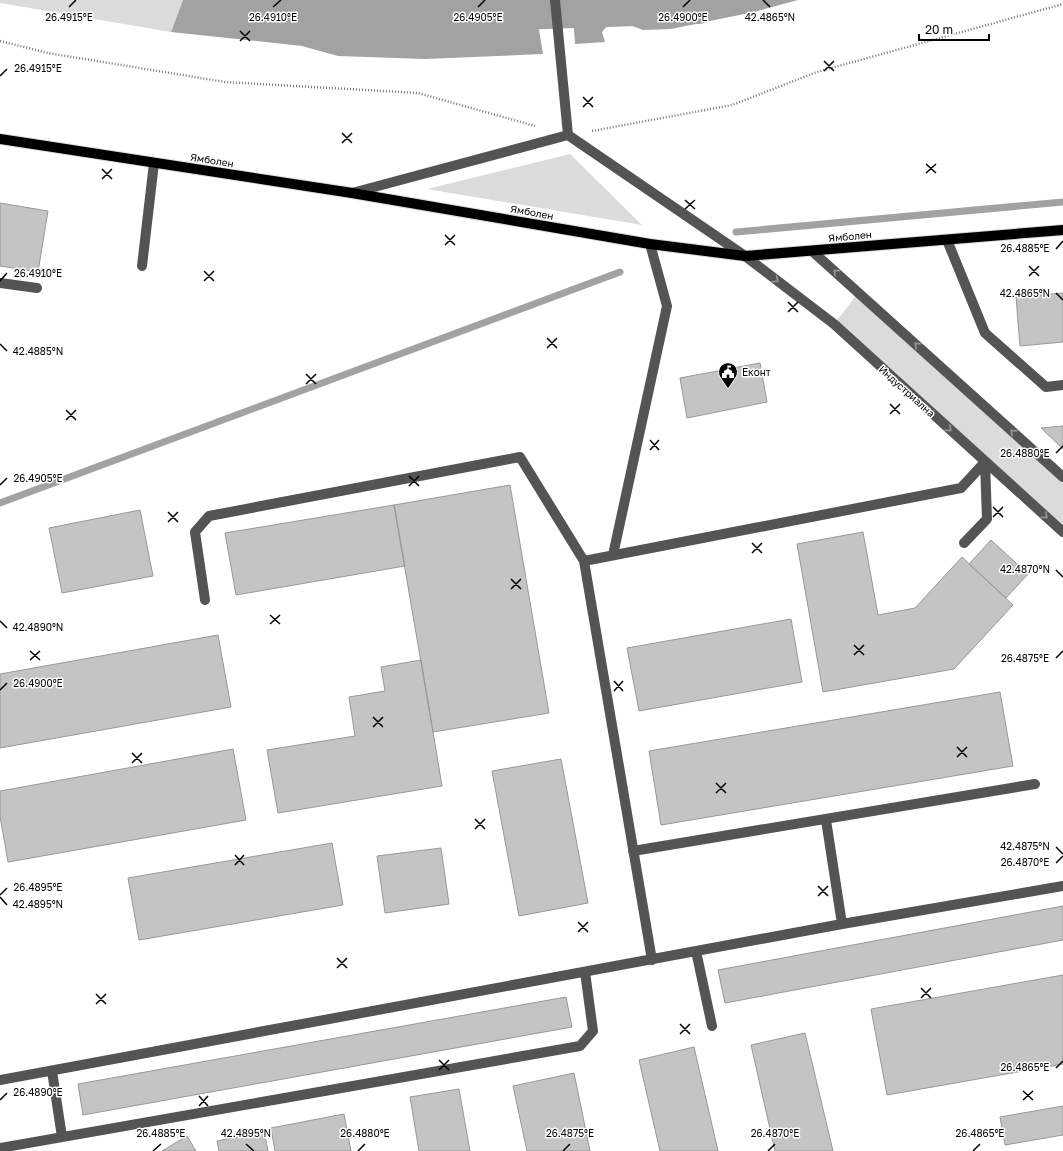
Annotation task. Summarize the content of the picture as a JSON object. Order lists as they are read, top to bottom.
{
  "streets": {
    "main road": ["Ямболен"],
    "street": ["Индустриална"]
  },
  "crossings": [
    ["Ямболен", "Индустриална"]
  ],
  "places": {
    "public building": ["Еконт"]
  },
  "scale_bar": "20 m",
  "coordinates": [
    "26.4915°E",
    "26.4910°E",
    "26.4905°E",
    "26.4900°E",
    "42.4865°N",
    "26.4885°E",
    "42.4885°N",
    "26.4880°E",
    "42.4870°N",
    "42.4890°N",
    "26.4875°E",
    "42.4875°N",
    "26.4870°E",
    "26.4895°E",
    "42.4895°N",
    "26.4865°E",
    "26.4890°E"
  ]
}
